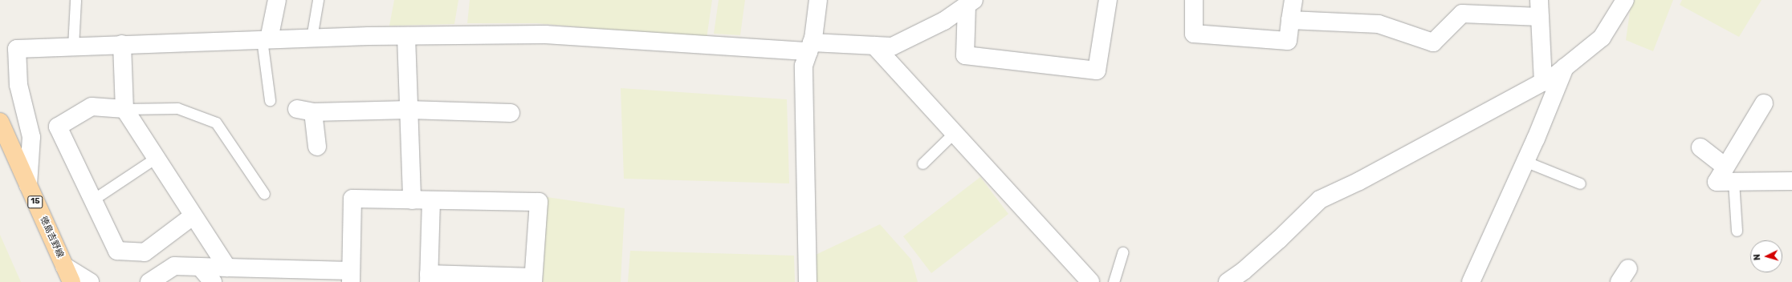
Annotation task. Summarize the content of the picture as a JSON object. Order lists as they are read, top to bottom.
{
  "streets": {
    "main road": ["15", "徳島吉野線"]
  },
  "north": "left"
}
